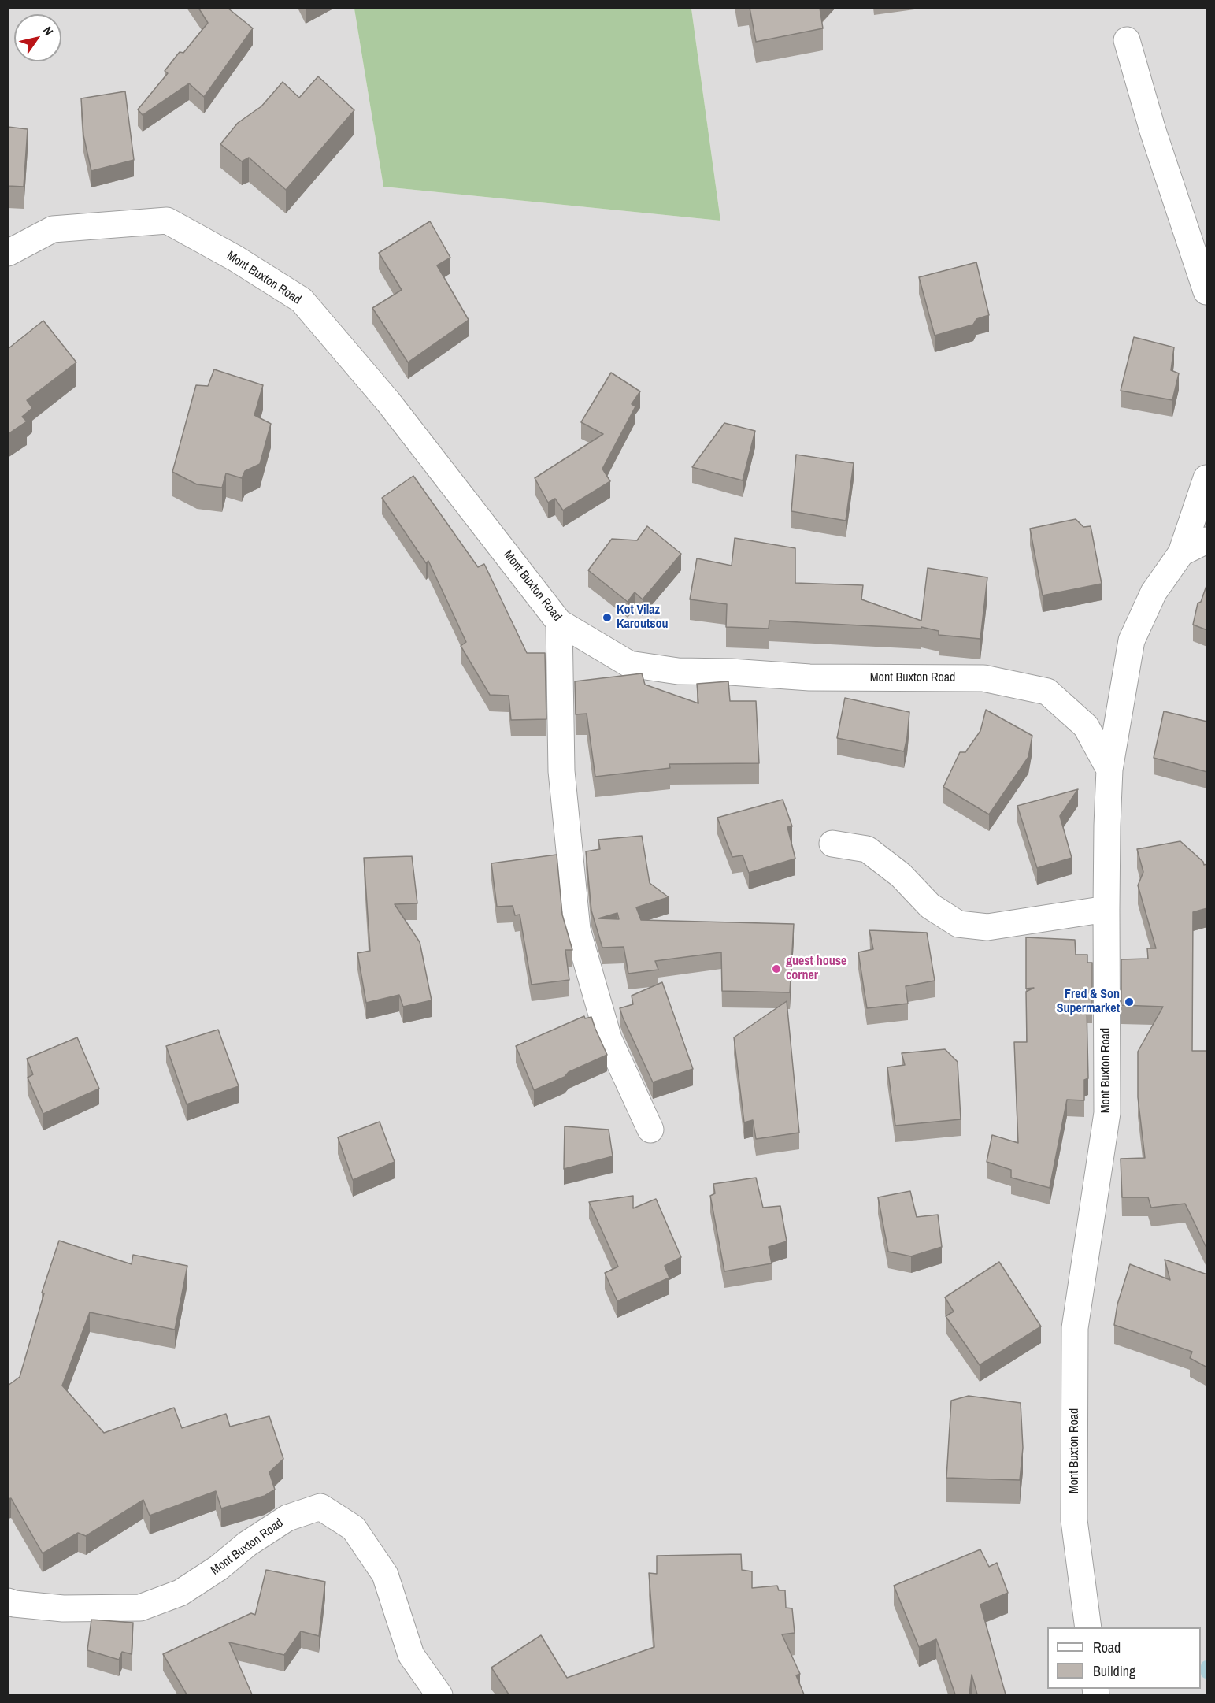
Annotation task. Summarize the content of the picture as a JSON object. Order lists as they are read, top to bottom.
{
  "streets": {
    "street": ["Mont Buxton Road"]
  },
  "places": ["Kot Vilaz Karoutsou", "guest house corner", "Fred & Son Supermarket"],
  "legend": ["Road", "Building"],
  "north": "top right"
}
